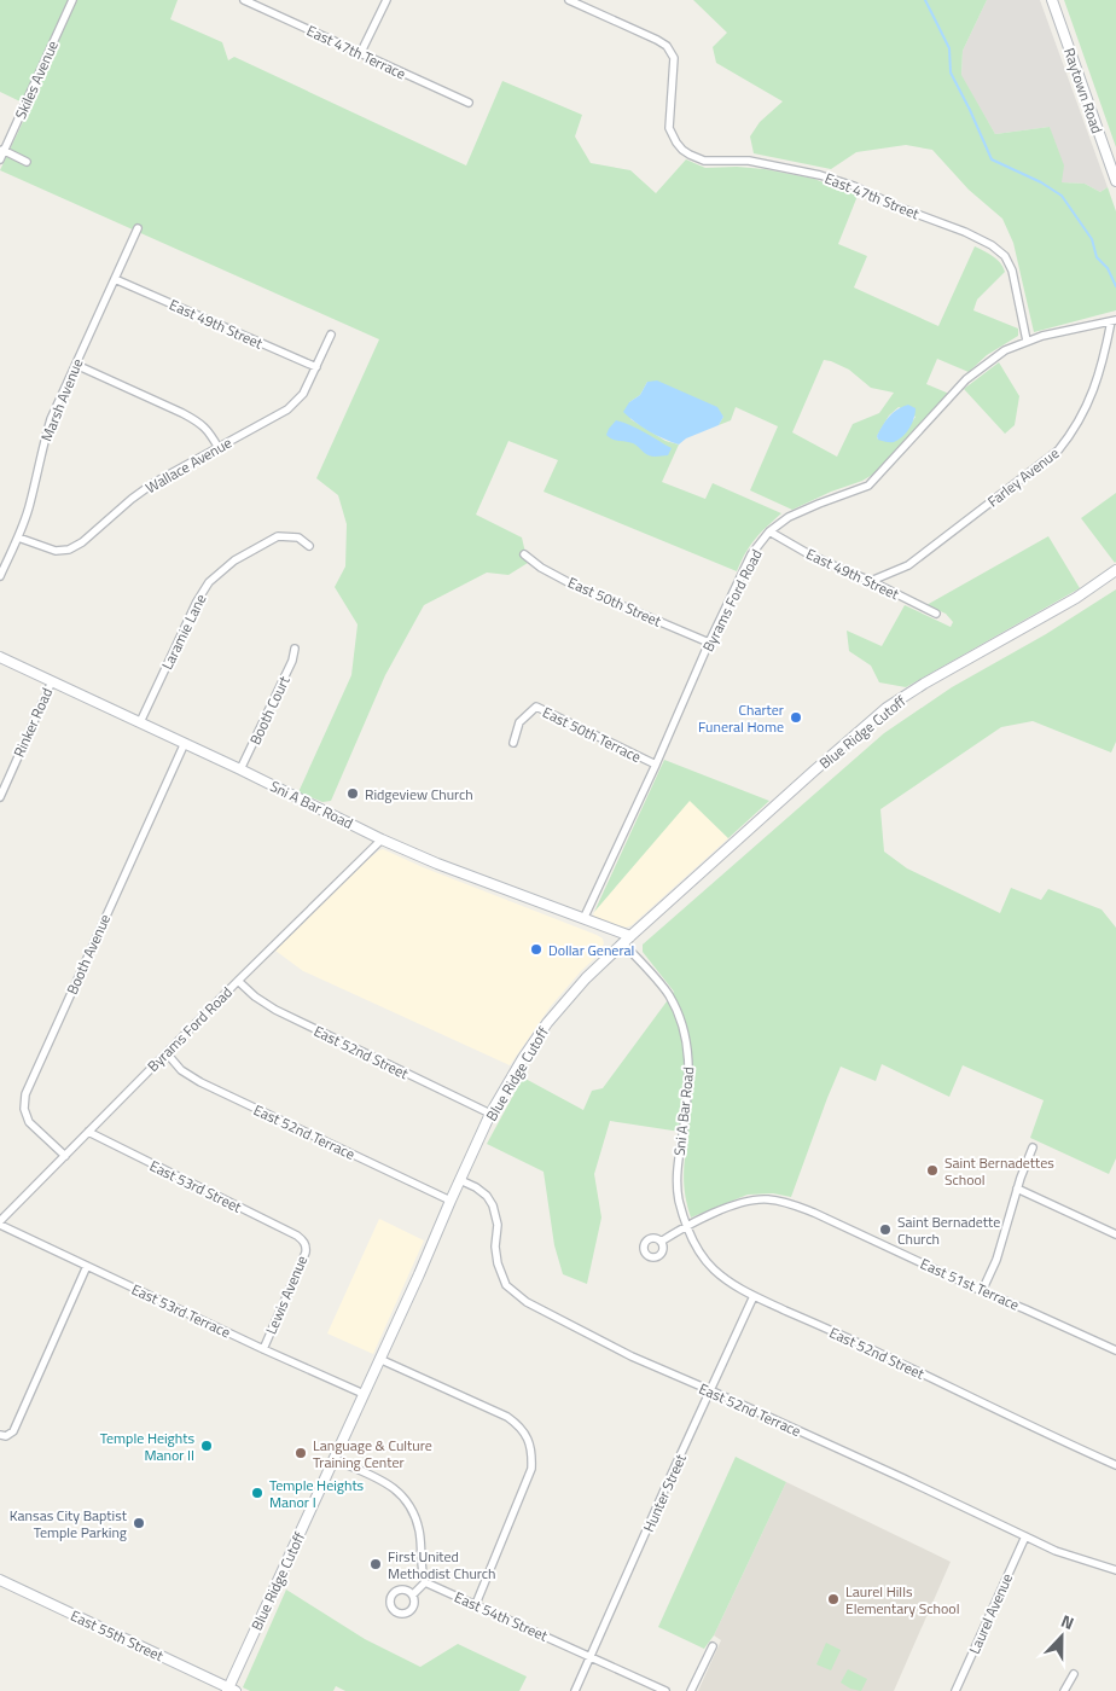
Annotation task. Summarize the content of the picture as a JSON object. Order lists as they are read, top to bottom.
{
  "streets": {
    "main road": [
      "Raytown Road",
      "Blue Ridge Cutoff",
      "Sni A Bar Road",
      "East 55th Street"
    ],
    "street": [
      "East 47th Terrace",
      "Skiles Avenue",
      "East 47th Street",
      "East 49th Street",
      "Marsh Avenue",
      "Wallace Avenue",
      "Farley Avenue",
      "Byrams Ford Road",
      "East 50th Street",
      "Laramie Lane",
      "Booth Court",
      "Rinker Road",
      "East 50th Terrace",
      "Booth Avenue",
      "East 52nd Street",
      "East 52nd Terrace",
      "East 53rd Street",
      "East 51st Terrace",
      "Lewis Avenue",
      "East 53rd Terrace",
      "Hunter Street",
      "Laurel Avenue",
      "East 54th Street"
    ]
  },
  "crossings": [
    ["East 47th Street", "Byrams Ford Road"],
    ["East 49th Street", "Marsh Avenue"],
    ["East 49th Street", "Wallace Avenue"],
    ["East 49th Street", "Farley Avenue"],
    ["East 49th Street", "Byrams Ford Road"],
    ["Marsh Avenue", "Wallace Avenue"],
    ["Farley Avenue", "Byrams Ford Road"],
    ["Byrams Ford Road", "East 50th Street"],
    ["Byrams Ford Road", "East 50th Terrace"],
    ["Byrams Ford Road", "Sni A Bar Road"],
    ["Byrams Ford Road", "Booth Avenue"],
    ["Byrams Ford Road", "East 52nd Street"],
    ["Byrams Ford Road", "East 52nd Terrace"],
    ["Byrams Ford Road", "East 53rd Street"],
    ["Byrams Ford Road", "East 53rd Terrace"],
    ["Laramie Lane", "Sni A Bar Road"],
    ["Booth Court", "Sni A Bar Road"],
    ["Rinker Road", "Sni A Bar Road"],
    ["Blue Ridge Cutoff", "Sni A Bar Road"],
    ["Blue Ridge Cutoff", "East 52nd Street"],
    ["Blue Ridge Cutoff", "East 52nd Terrace"],
    ["Blue Ridge Cutoff", "East 53rd Terrace"],
    ["Blue Ridge Cutoff", "East 55th Street"],
    ["Sni A Bar Road", "Booth Avenue"],
    ["Sni A Bar Road", "East 52nd Street"],
    ["Sni A Bar Road", "East 51st Terrace"],
    ["East 52nd Street", "East 51st Terrace"],
    ["East 52nd Street", "Hunter Street"],
    ["East 52nd Terrace", "Hunter Street"],
    ["East 52nd Terrace", "Laurel Avenue"],
    ["East 53rd Street", "Lewis Avenue"],
    ["Lewis Avenue", "East 53rd Terrace"],
    ["Hunter Street", "East 54th Street"]
  ],
  "places": [
    "Charter Funeral Home",
    "Ridgeview Church",
    "Dollar General",
    "Saint Bernadettes School",
    "Saint Bernadette Church",
    "Temple Heights Manor II",
    "Language & Culture Training Center",
    "Temple Heights Manor I",
    "Kansas City Baptist Temple Parking",
    "First United Methodist Church",
    "Laurel Hills Elementary School"
  ],
  "north": "top"
}
